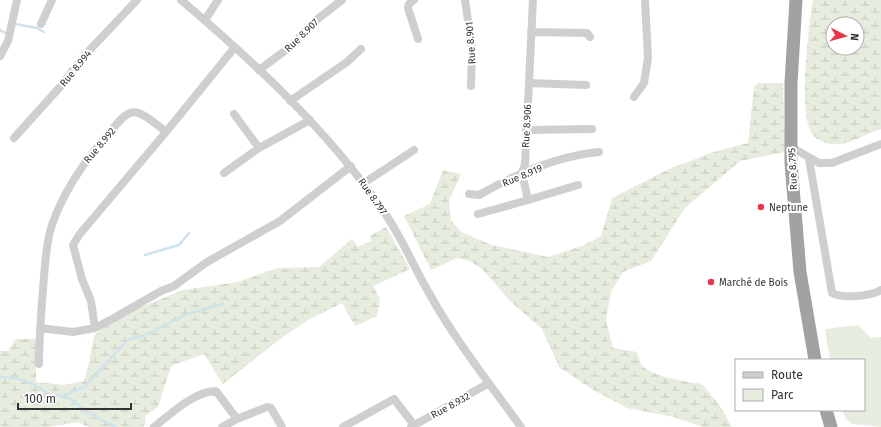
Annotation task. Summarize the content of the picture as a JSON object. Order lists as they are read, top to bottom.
{
  "streets": {
    "highway": ["Rue 8.795"],
    "street": [
      "Rue 8.907",
      "Rue 8.901",
      "Rue 8.994",
      "Rue 8.906",
      "Rue 8.992",
      "Rue 8.919",
      "Rue 8.797",
      "Rue 8.932"
    ]
  },
  "crossings": [
    ["Rue 8.907", "Rue 8.797"],
    ["Rue 8.906", "Rue 8.919"],
    ["Rue 8.797", "Rue 8.932"]
  ],
  "places": ["Neptune", "Marché de Bois"],
  "legend": ["Route", "Parc"],
  "scale_bar": "100 m",
  "north": "right"
}
